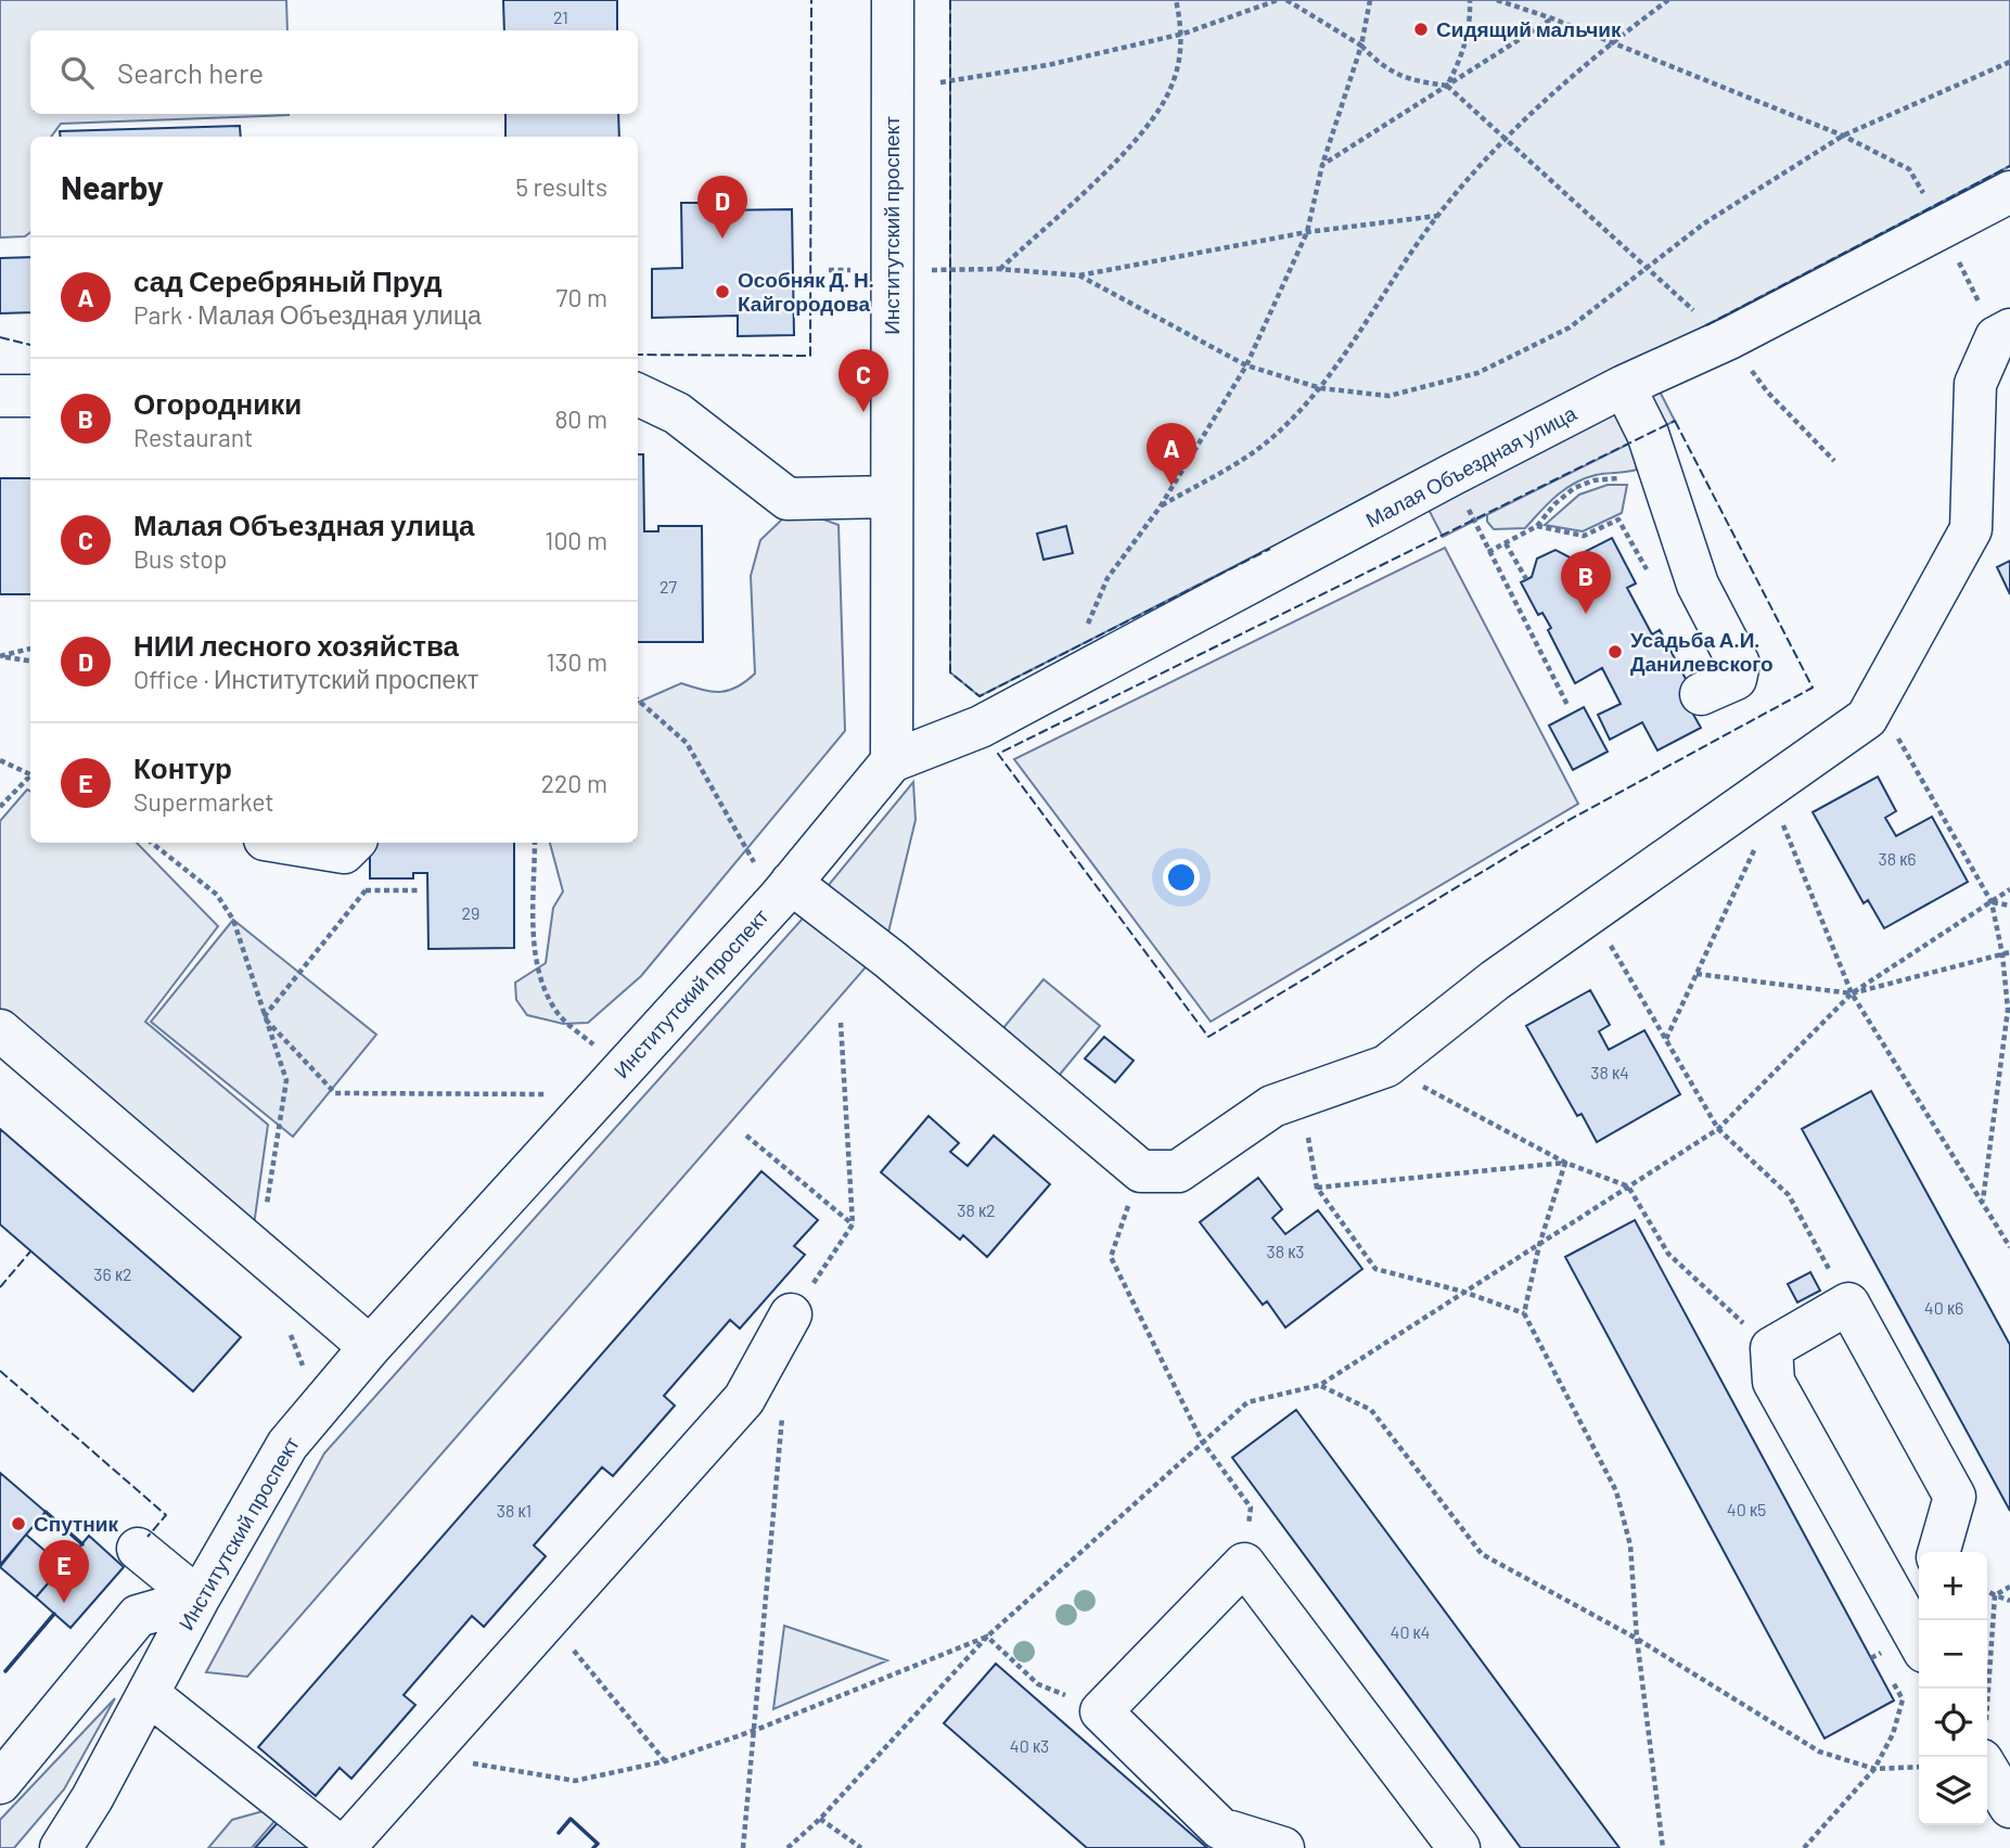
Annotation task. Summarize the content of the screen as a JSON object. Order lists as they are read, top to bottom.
{
  "streets": {
    "street": ["Институтский проспект", "Малая Объездная улица"]
  },
  "crossings": [
    ["Институтский проспект", "Малая Объездная улица"]
  ],
  "places": [
    "Сидящий мальчик",
    "Особняк Д. Н. Кайгородова",
    "Усадьба А.И. Данилевского",
    "Спутник"
  ],
  "house_numbers": [
    "21",
    "27",
    "38 к6",
    "29",
    "38 к4",
    "38 к2",
    "38 к3",
    "36 к2",
    "40 к6",
    "40 к5",
    "38 к1",
    "40 к4",
    "40 к3"
  ],
  "page": {
    "search": "Search here",
    "heading": ["Nearby", "5 results"],
    "pins": [
      "D",
      "C",
      "A",
      "B",
      "E"
    ],
    "list": [
      {
        "mark": "A",
        "name": "сад Серебряный Пруд",
        "note": "Park · Малая Объездная улица",
        "value": "70 m"
      },
      {
        "mark": "B",
        "name": "Огородники",
        "note": "Restaurant",
        "value": "80 m"
      },
      {
        "mark": "C",
        "name": "Малая Объездная улица",
        "note": "Bus stop",
        "value": "100 m"
      },
      {
        "mark": "D",
        "name": "НИИ лесного хозяйства",
        "note": "Office · Институтский проспект",
        "value": "130 m"
      },
      {
        "mark": "E",
        "name": "Контур",
        "note": "Supermarket",
        "value": "220 m"
      }
    ],
    "map_buttons": ["+", "−"]
  }
}
